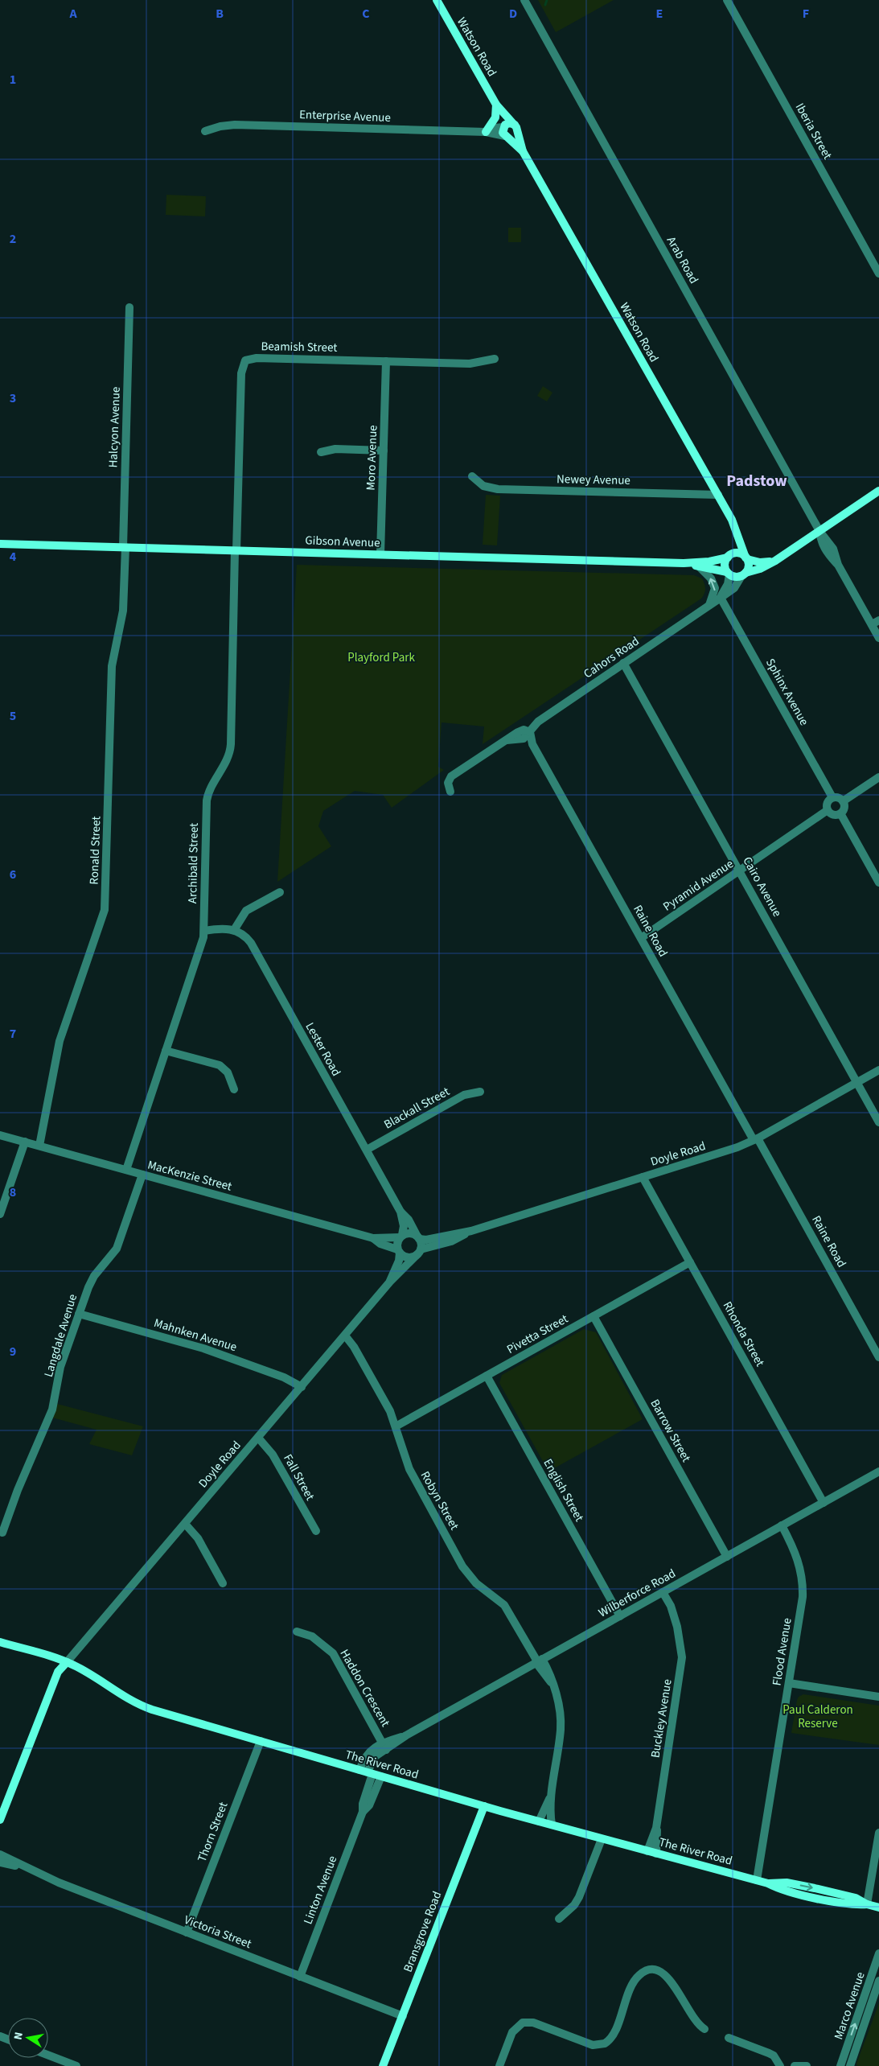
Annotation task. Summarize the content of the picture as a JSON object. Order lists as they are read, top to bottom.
{
  "streets": {
    "main road": [
      "Watson Road",
      "Gibson Avenue",
      "The River Road",
      "Bransgrove Road"
    ],
    "street": [
      "Enterprise Avenue",
      "Iberia Street",
      "Arab Road",
      "Beamish Street",
      "Halcyon Avenue",
      "Moro Avenue",
      "Newey Avenue",
      "Cahors Road",
      "Sphinx Avenue",
      "Ronald Street",
      "Archibald Street",
      "Pyramid Avenue",
      "Cairo Avenue",
      "Raine Road",
      "Lester Road",
      "Blackall Street",
      "Doyle Road",
      "MacKenzie Street",
      "Pivetta Street",
      "Rhonda Street",
      "Mahnken Avenue",
      "Langdale Avenue",
      "Barrow Street",
      "Fall Street",
      "English Street",
      "Robyn Street",
      "Wilberforce Road",
      "Flood Avenue",
      "Haddon Crescent",
      "Buckley Avenue",
      "Thorn Street",
      "Linton Avenue",
      "Victoria Street",
      "Marco Avenue"
    ]
  },
  "crossings": [
    ["Watson Road", "Enterprise Avenue"],
    ["Watson Road", "Newey Avenue"],
    ["Watson Road", "Gibson Avenue"],
    ["Watson Road", "Cahors Road"],
    ["Beamish Street", "Moro Avenue"],
    ["Beamish Street", "Gibson Avenue"],
    ["Beamish Street", "Archibald Street"],
    ["Halcyon Avenue", "Gibson Avenue"],
    ["Halcyon Avenue", "Ronald Street"],
    ["Moro Avenue", "Gibson Avenue"],
    ["Gibson Avenue", "Cahors Road"],
    ["Gibson Avenue", "Ronald Street"],
    ["Gibson Avenue", "Archibald Street"],
    ["Cahors Road", "Sphinx Avenue"],
    ["Cahors Road", "Cairo Avenue"],
    ["Cahors Road", "Raine Road"],
    ["Sphinx Avenue", "Pyramid Avenue"],
    ["Ronald Street", "MacKenzie Street"],
    ["Archibald Street", "MacKenzie Street"],
    ["Pyramid Avenue", "Cairo Avenue"],
    ["Pyramid Avenue", "Raine Road"],
    ["Cairo Avenue", "Doyle Road"],
    ["Raine Road", "Doyle Road"],
    ["Lester Road", "Blackall Street"],
    ["Lester Road", "Doyle Road"],
    ["Lester Road", "MacKenzie Street"],
    ["Doyle Road", "MacKenzie Street"],
    ["Doyle Road", "Rhonda Street"],
    ["Doyle Road", "Mahnken Avenue"],
    ["Doyle Road", "Fall Street"],
    ["Doyle Road", "Robyn Street"],
    ["Doyle Road", "The River Road"],
    ["MacKenzie Street", "Langdale Avenue"],
    ["Pivetta Street", "Rhonda Street"],
    ["Pivetta Street", "Barrow Street"],
    ["Pivetta Street", "English Street"],
    ["Pivetta Street", "Robyn Street"],
    ["Rhonda Street", "Wilberforce Road"],
    ["Mahnken Avenue", "Langdale Avenue"],
    ["Barrow Street", "Wilberforce Road"],
    ["English Street", "Wilberforce Road"],
    ["Robyn Street", "Wilberforce Road"],
    ["Wilberforce Road", "Flood Avenue"],
    ["Wilberforce Road", "Haddon Crescent"],
    ["Wilberforce Road", "Buckley Avenue"],
    ["Wilberforce Road", "The River Road"],
    ["Wilberforce Road", "Linton Avenue"],
    ["Flood Avenue", "The River Road"],
    ["Buckley Avenue", "The River Road"],
    ["The River Road", "Thorn Street"],
    ["The River Road", "Linton Avenue"],
    ["The River Road", "Bransgrove Road"],
    ["Thorn Street", "Victoria Street"],
    ["Linton Avenue", "Victoria Street"],
    ["Victoria Street", "Bransgrove Road"]
  ],
  "districts": ["Padstow"],
  "parks": ["Playford Park", "Paul Calderon Reserve"],
  "north": "left",
  "grid": {
    "columns": [
      "A",
      "B",
      "C",
      "D",
      "E",
      "F"
    ],
    "rows": [
      "1",
      "2",
      "3",
      "4",
      "5",
      "6",
      "7",
      "8",
      "9"
    ]
  }
}
